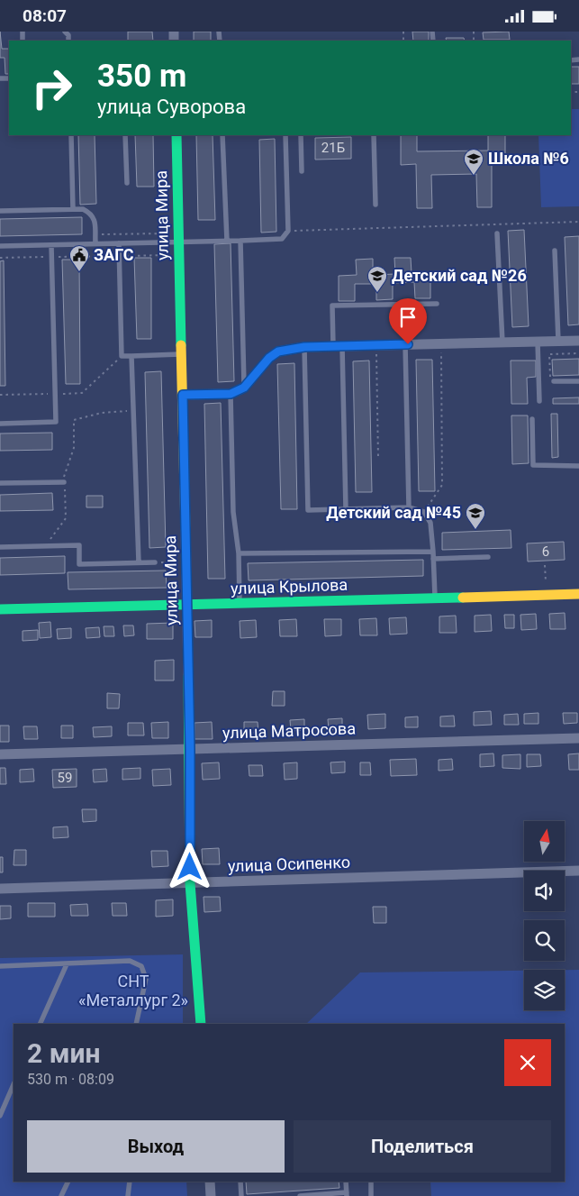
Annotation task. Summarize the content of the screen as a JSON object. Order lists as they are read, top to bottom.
{
  "streets": {
    "street": [
      "улица Мира",
      "улица Крылова",
      "улица Матросова",
      "улица Осипенко"
    ]
  },
  "crossings": [
    ["улица Мира", "улица Крылова"],
    ["улица Мира", "улица Матросова"],
    ["улица Мира", "улица Осипенко"]
  ],
  "parks": ["СНТ «Металлург 2»"],
  "places": {
    "school or university": ["Школа №6", "Детский сад №26", "Детский сад №45"],
    "public building": ["ЗАГС"]
  },
  "house_numbers": ["21Б", "6", "59"],
  "north": "top",
  "page": {
    "status": "08:07",
    "turn": ["350 m", "улица Суворова"],
    "heading": ["2 мин", "530 m · 08:09"],
    "buttons": ["Выход", "Поделиться"]
  }
}
